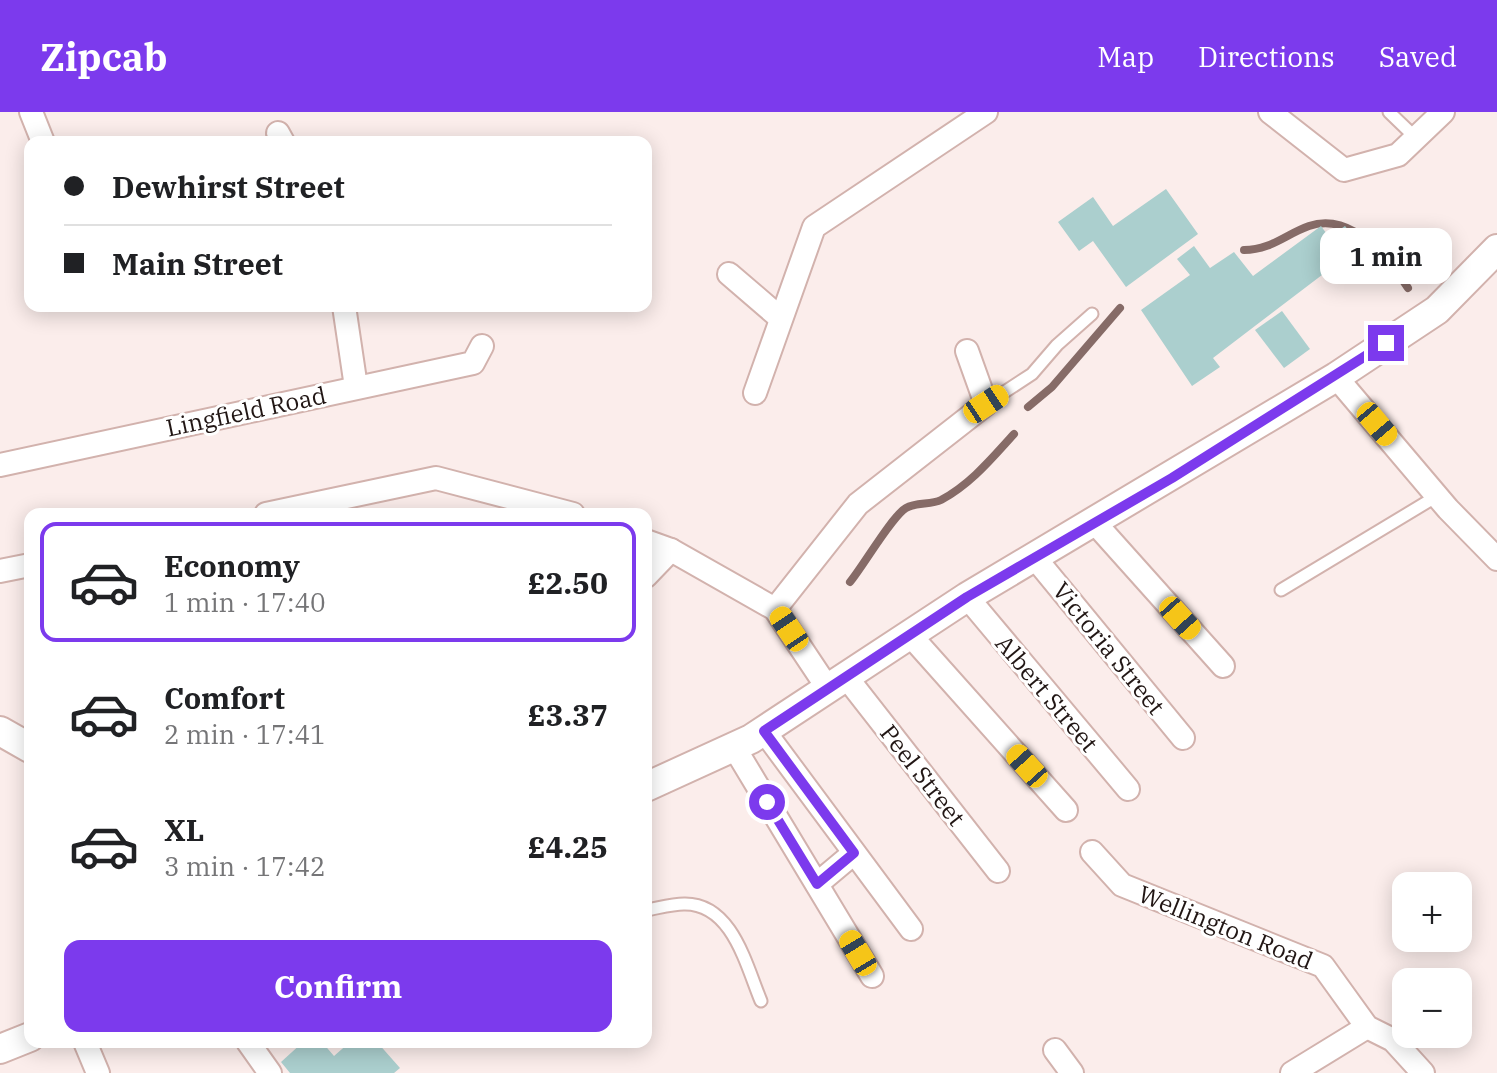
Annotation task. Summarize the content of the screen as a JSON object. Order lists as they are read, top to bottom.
{
  "streets": {
    "street": [
      "Lingfield Road",
      "Victoria Street",
      "Albert Street",
      "Peel Street",
      "Wellington Road"
    ]
  },
  "page": {
    "header": "Zipcab",
    "nav": ["Map", "Directions", "Saved"],
    "banner": ["Dewhirst Street", "Main Street"],
    "bubble": "1 min",
    "list": [
      {
        "name": "Economy",
        "note": "1 min · 17:40",
        "value": "£2.50"
      },
      {
        "name": "Comfort",
        "note": "2 min · 17:41",
        "value": "£3.37"
      },
      {
        "name": "XL",
        "note": "3 min · 17:42",
        "value": "£4.25"
      }
    ],
    "map_buttons": ["+", "−"],
    "buttons": "Confirm"
  }
}
